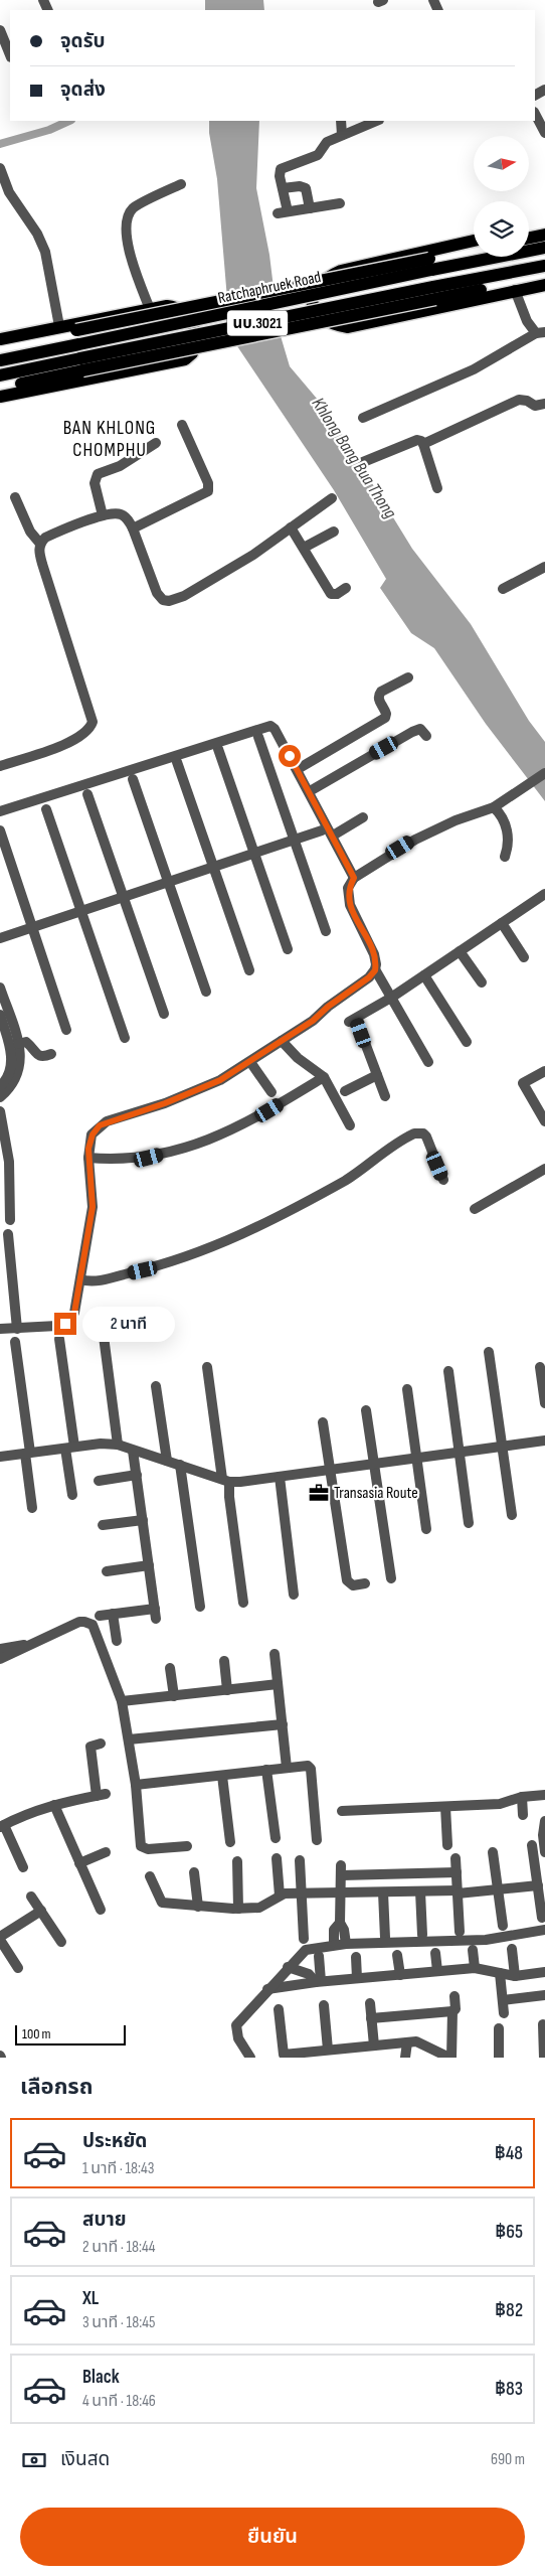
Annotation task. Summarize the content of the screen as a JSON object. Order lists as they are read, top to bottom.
{
  "streets": {
    "main road": ["Ratchaphruek Road", "นบ.3021"]
  },
  "districts": ["BAN KHLONG CHOMPHU"],
  "water": ["Khlong Bang Bua Thong"],
  "places": {
    "office": ["Transasia Route"]
  },
  "scale_bar": "100 m",
  "north": "right",
  "page": {
    "banner": ["จุดรับ", "จุดส่ง"],
    "bubble": "2 นาที",
    "scale": "100 m",
    "heading": "เลือกรถ",
    "list": [
      {
        "name": "ประหยัด",
        "note": "1 นาที · 18:43",
        "value": "฿48"
      },
      {
        "name": "สบาย",
        "note": "2 นาที · 18:44",
        "value": "฿65"
      },
      {
        "name": "XL",
        "note": "3 นาที · 18:45",
        "value": "฿82"
      },
      {
        "name": "Black",
        "note": "4 นาที · 18:46",
        "value": "฿83"
      }
    ],
    "pay": ["เงินสด", "690 m"],
    "buttons": "ยืนยัน"
  }
}
